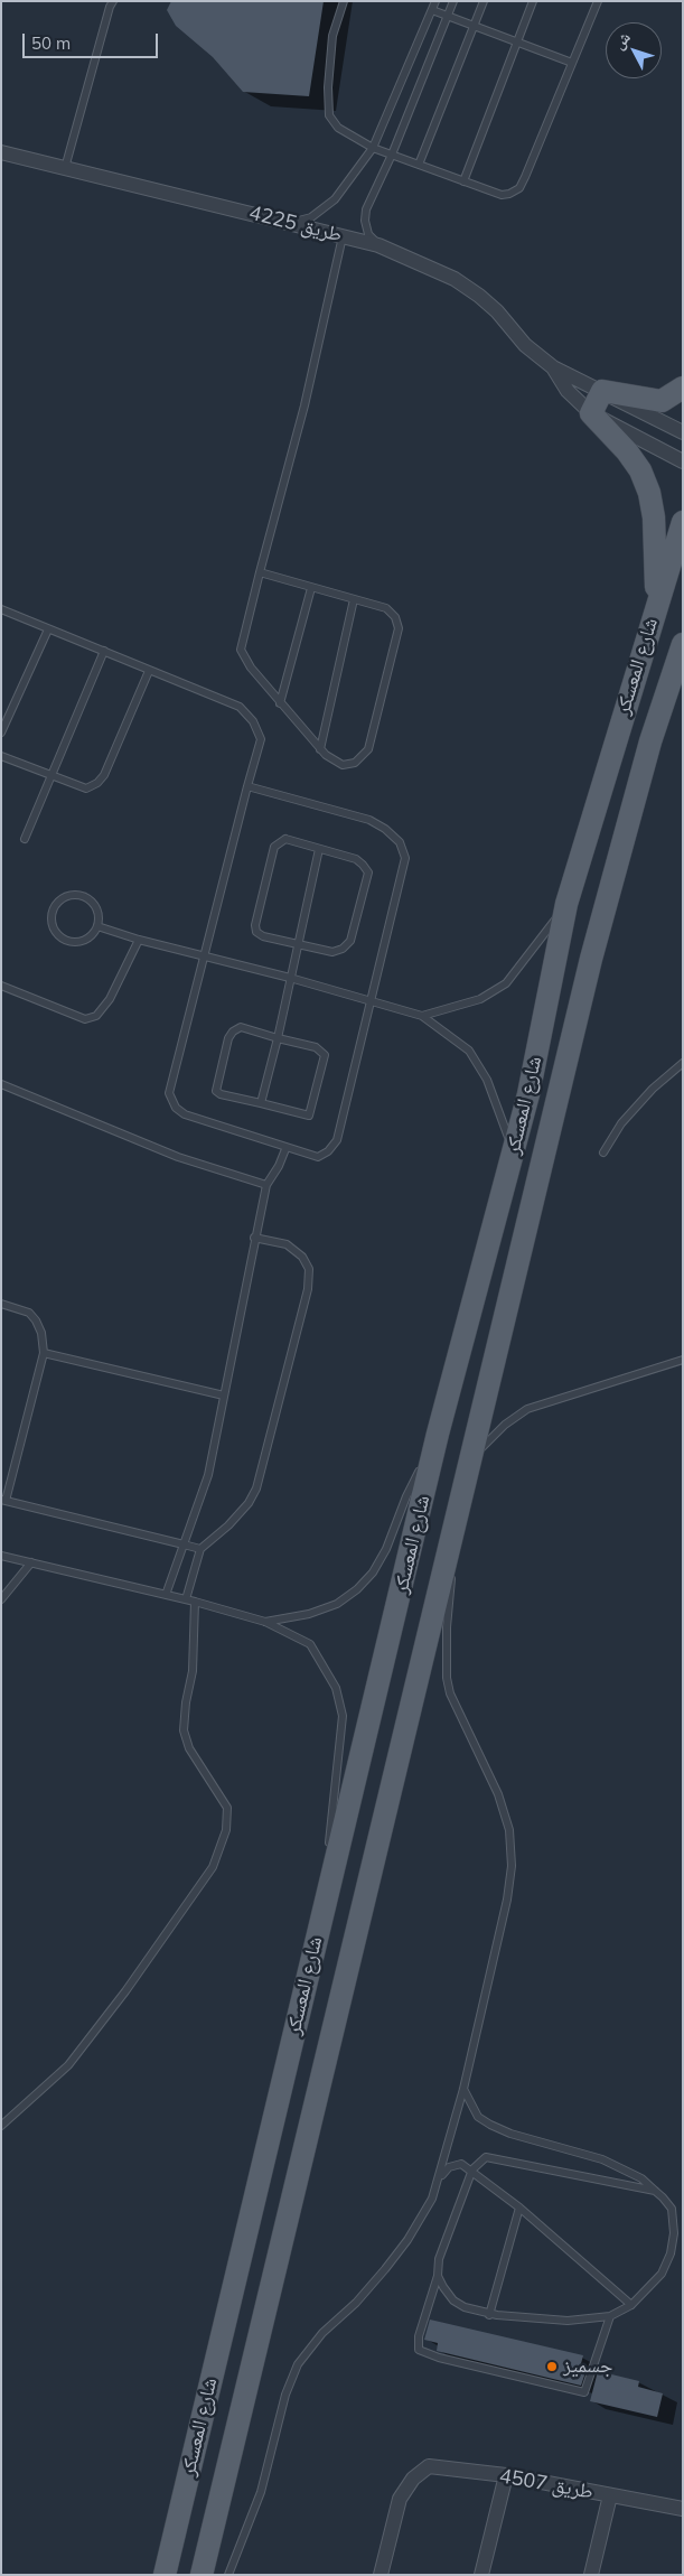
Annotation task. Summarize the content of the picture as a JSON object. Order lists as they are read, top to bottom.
{
  "streets": {
    "main road": ["شارع المعسكر"],
    "street": ["طريق 4225", "طريق 4507"]
  },
  "places": ["جسميز"],
  "scale_bar": "50 m",
  "north": "top left"
}
